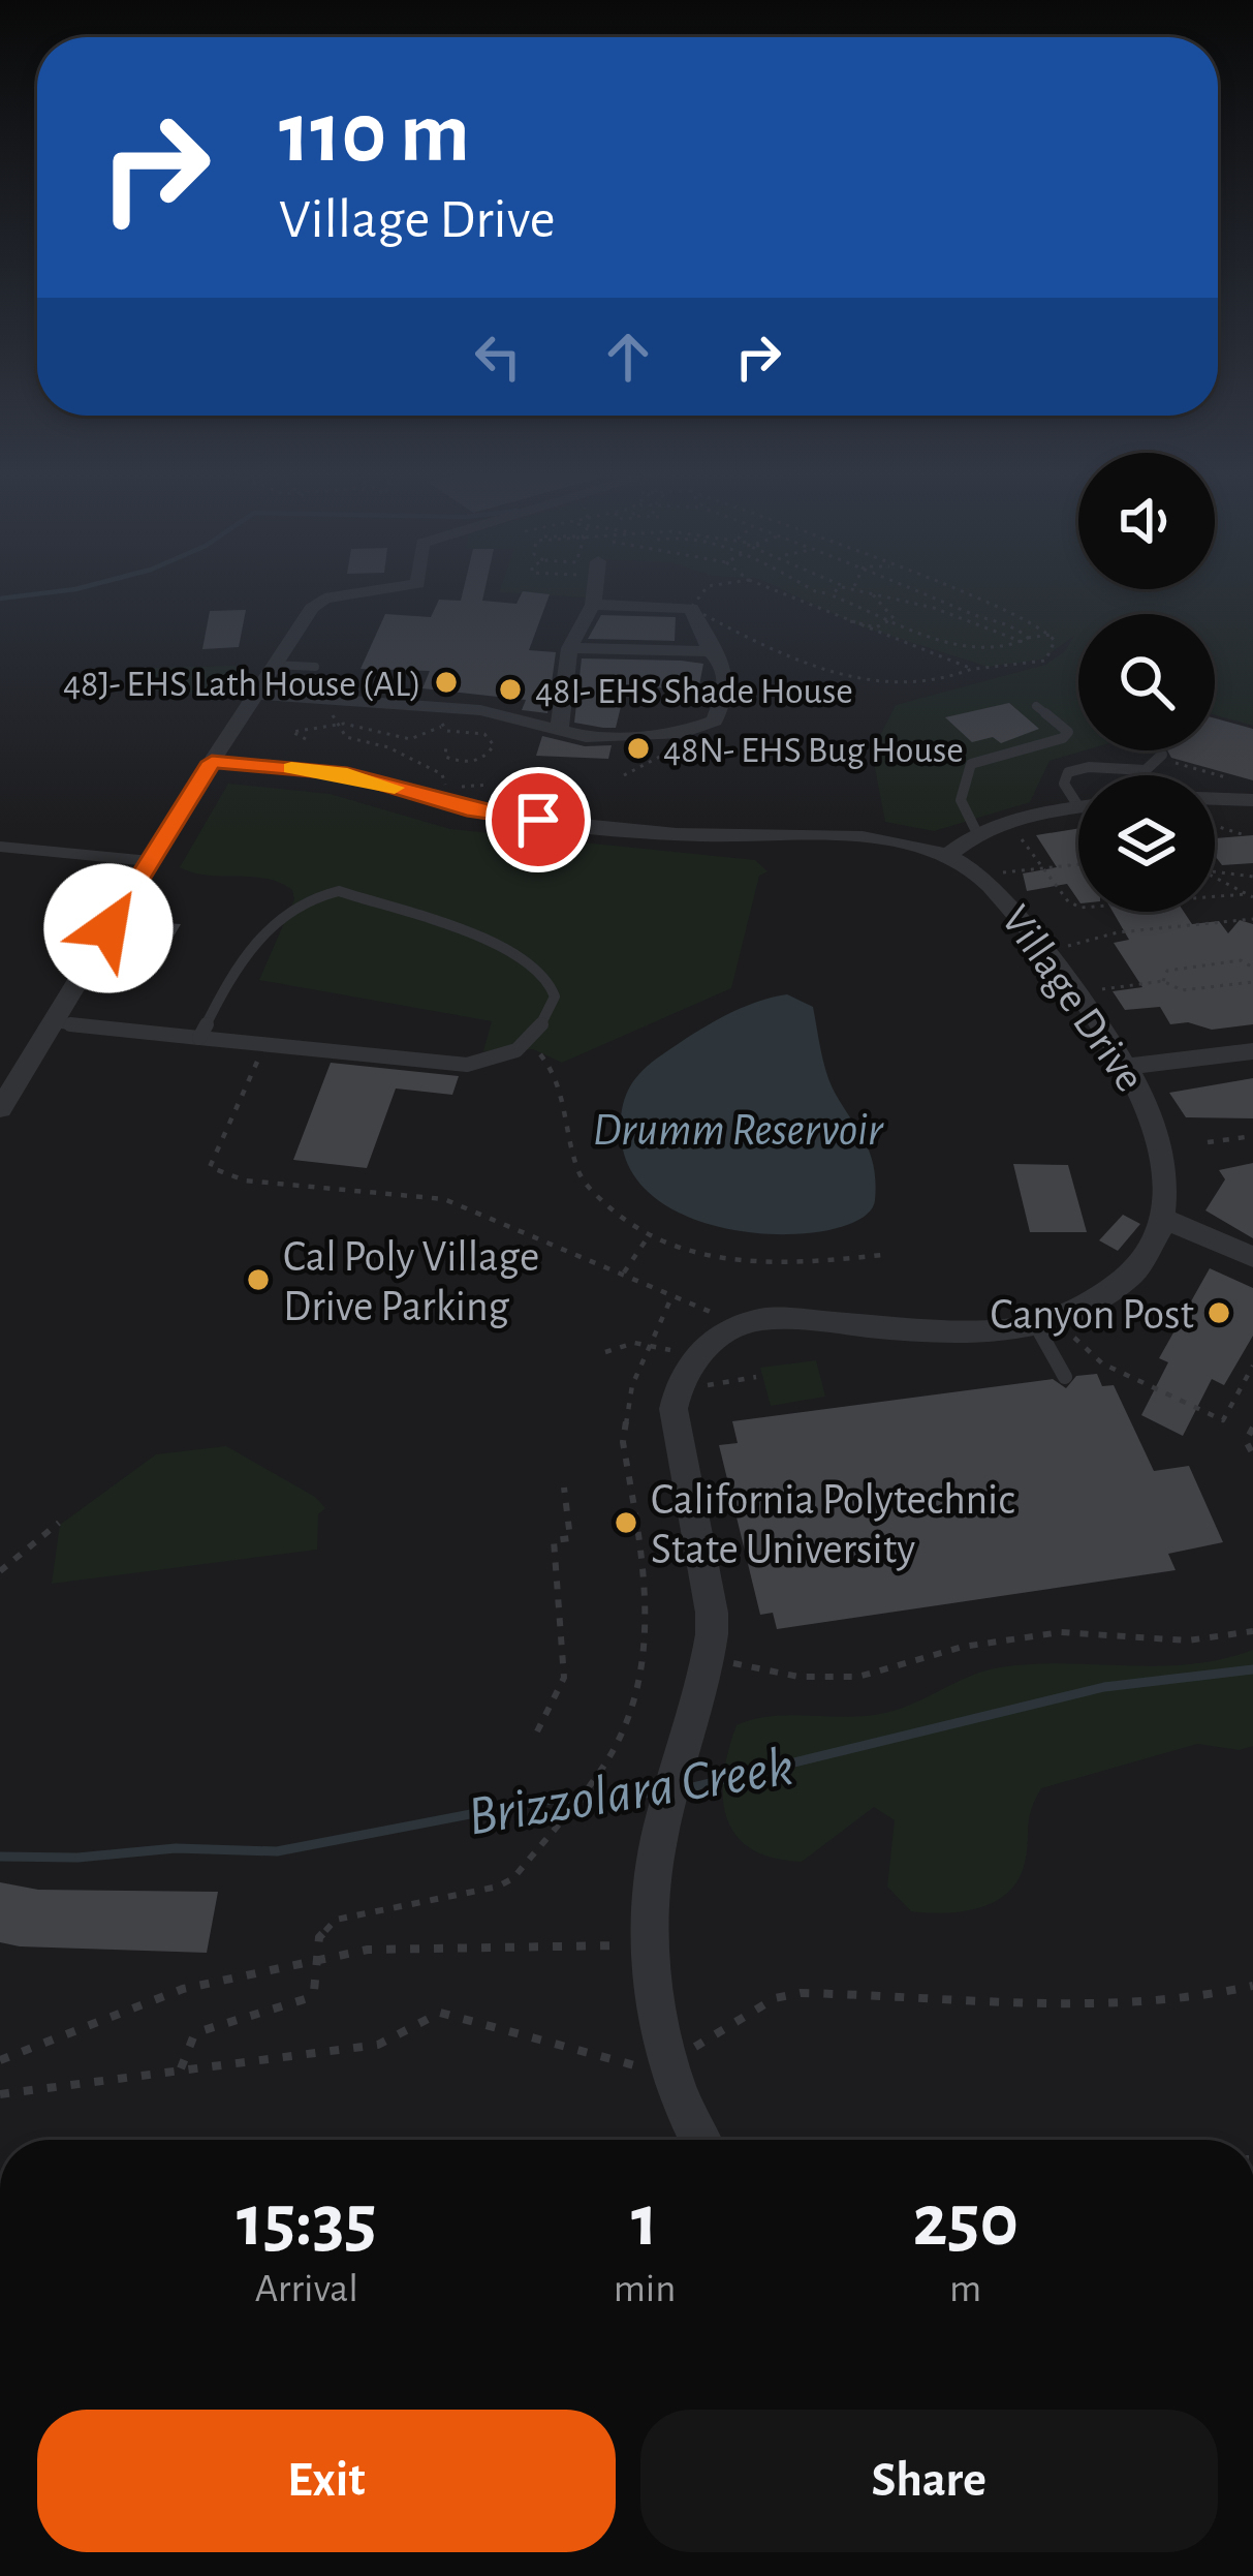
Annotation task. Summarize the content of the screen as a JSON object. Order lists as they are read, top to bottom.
{
  "streets": {
    "street": ["Village Drive"]
  },
  "water": ["Drumm Reservoir", "Brizzolara Creek"],
  "places": [
    "48J- EHS Lath House (AL)",
    "48I- EHS Shade House",
    "48N- EHS Bug House",
    "Cal Poly Village Drive Parking",
    "Canyon Post",
    "California Polytechnic State University"
  ],
  "page": {
    "turn": ["110 m", "Village Drive"],
    "eta": [
      "15:35",
      "Arrival",
      "1",
      "min",
      "250",
      "m"
    ],
    "buttons": ["Exit", "Share"]
  }
}
